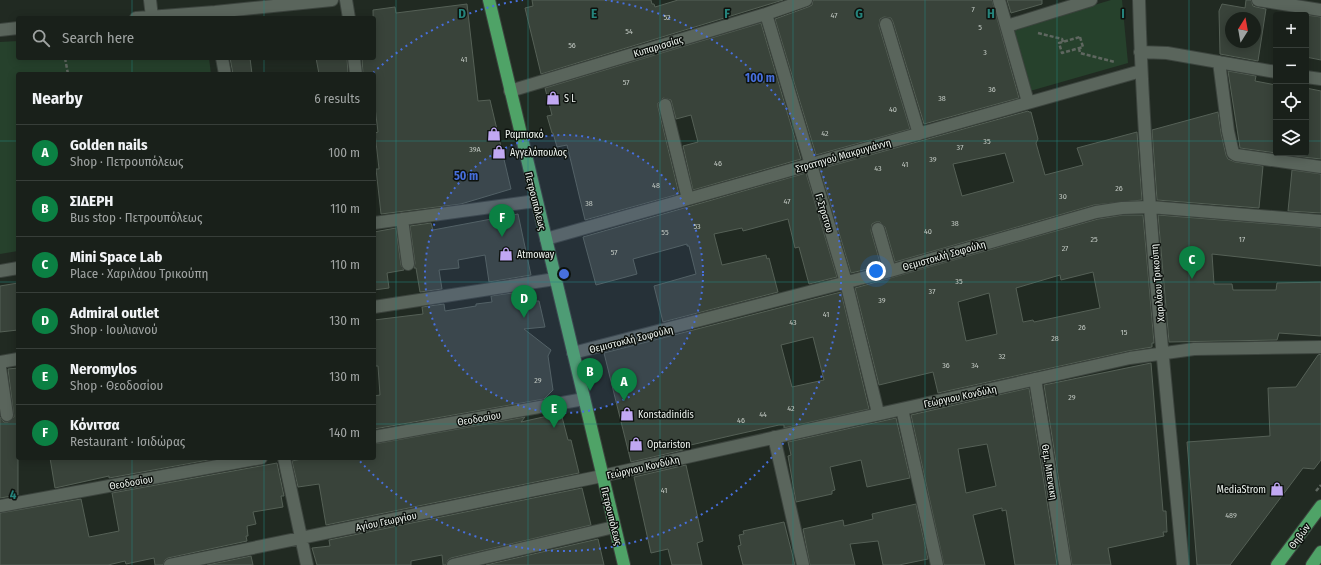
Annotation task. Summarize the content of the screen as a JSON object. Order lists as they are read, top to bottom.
{
  "streets": {
    "main road": ["Πετρουπόλεως", "Θηβών"],
    "street": [
      "Κυπαρισσίας",
      "Στρατηγού Μακρυγιάννη",
      "Γ. Στρατου",
      "Θεμιστοκλή Σοφούλη",
      "Χαριλάου Τρικούπη",
      "Γεώργιου Κονδύλη",
      "Θεοδοσίου",
      "Θεμ. Μπενακη",
      "Αγίου Γεωργίου"
    ]
  },
  "crossings": [
    ["Κυπαρισσίας", "Πετρουπόλεως"],
    ["Κυπαρισσίας", "Γ. Στρατου"],
    ["Στρατηγού Μακρυγιάννη", "Πετρουπόλεως"],
    ["Στρατηγού Μακρυγιάννη", "Γ. Στρατου"],
    ["Στρατηγού Μακρυγιάννη", "Χαριλάου Τρικούπη"],
    ["Πετρουπόλεως", "Θεμιστοκλή Σοφούλη"],
    ["Πετρουπόλεως", "Γεώργιου Κονδύλη"],
    ["Πετρουπόλεως", "Θεοδοσίου"],
    ["Πετρουπόλεως", "Αγίου Γεωργίου"],
    ["Γ. Στρατου", "Θεμιστοκλή Σοφούλη"],
    ["Γ. Στρατου", "Γεώργιου Κονδύλη"],
    ["Θεμιστοκλή Σοφούλη", "Χαριλάου Τρικούπη"],
    ["Χαριλάου Τρικούπη", "Γεώργιου Κονδύλη"],
    ["Γεώργιου Κονδύλη", "Θεμ. Μπενακη"],
    ["Γεώργιου Κονδύλη", "Αγίου Γεωργίου"]
  ],
  "places": {
    "shop": [
      "S L",
      "Ραμπισκό",
      "Αγγελόπουλος",
      "Atmoway",
      "Konstadinidis",
      "Optariston",
      "MediaStrom"
    ]
  },
  "house_numbers": [
    "7",
    "47",
    "52",
    "5",
    "54",
    "56",
    "3",
    "41",
    "57",
    "36",
    "38",
    "40",
    "42",
    "35",
    "37",
    "39Α",
    "39",
    "46",
    "41",
    "43",
    "48",
    "26",
    "30",
    "47",
    "38",
    "38",
    "53",
    "40",
    "55",
    "25",
    "17",
    "27",
    "57",
    "35",
    "37",
    "39",
    "41",
    "43",
    "26",
    "15",
    "28",
    "32",
    "36",
    "34",
    "29",
    "29",
    "42",
    "44",
    "46",
    "41",
    "489"
  ],
  "north": "top",
  "page": {
    "map_buttons": ["+", "−"],
    "search": "Search here",
    "heading": ["Nearby", "6 results"],
    "list": [
      {
        "mark": "A",
        "name": "Golden nails",
        "note": "Shop · Πετρουπόλεως",
        "value": "100 m"
      },
      {
        "mark": "B",
        "name": "ΣΙΔΕΡΗ",
        "note": "Bus stop · Πετρουπόλεως",
        "value": "110 m"
      },
      {
        "mark": "C",
        "name": "Mini Space Lab",
        "note": "Place · Χαριλάου Τρικούπη",
        "value": "110 m"
      },
      {
        "mark": "D",
        "name": "Admiral outlet",
        "note": "Shop · Ιουλιανού",
        "value": "130 m"
      },
      {
        "mark": "E",
        "name": "Neromylos",
        "note": "Shop · Θεοδοσίου",
        "value": "130 m"
      },
      {
        "mark": "F",
        "name": "Κόνιτσα",
        "note": "Restaurant · Ισιδώρας",
        "value": "140 m"
      }
    ],
    "pins": [
      "F",
      "C",
      "D",
      "B",
      "A",
      "E"
    ]
  },
  "grid": {
    "columns": [
      "D",
      "E",
      "F",
      "G",
      "H",
      "I"
    ],
    "rows": ["4"]
  },
  "rings": ["100 m", "50 m"]
}
